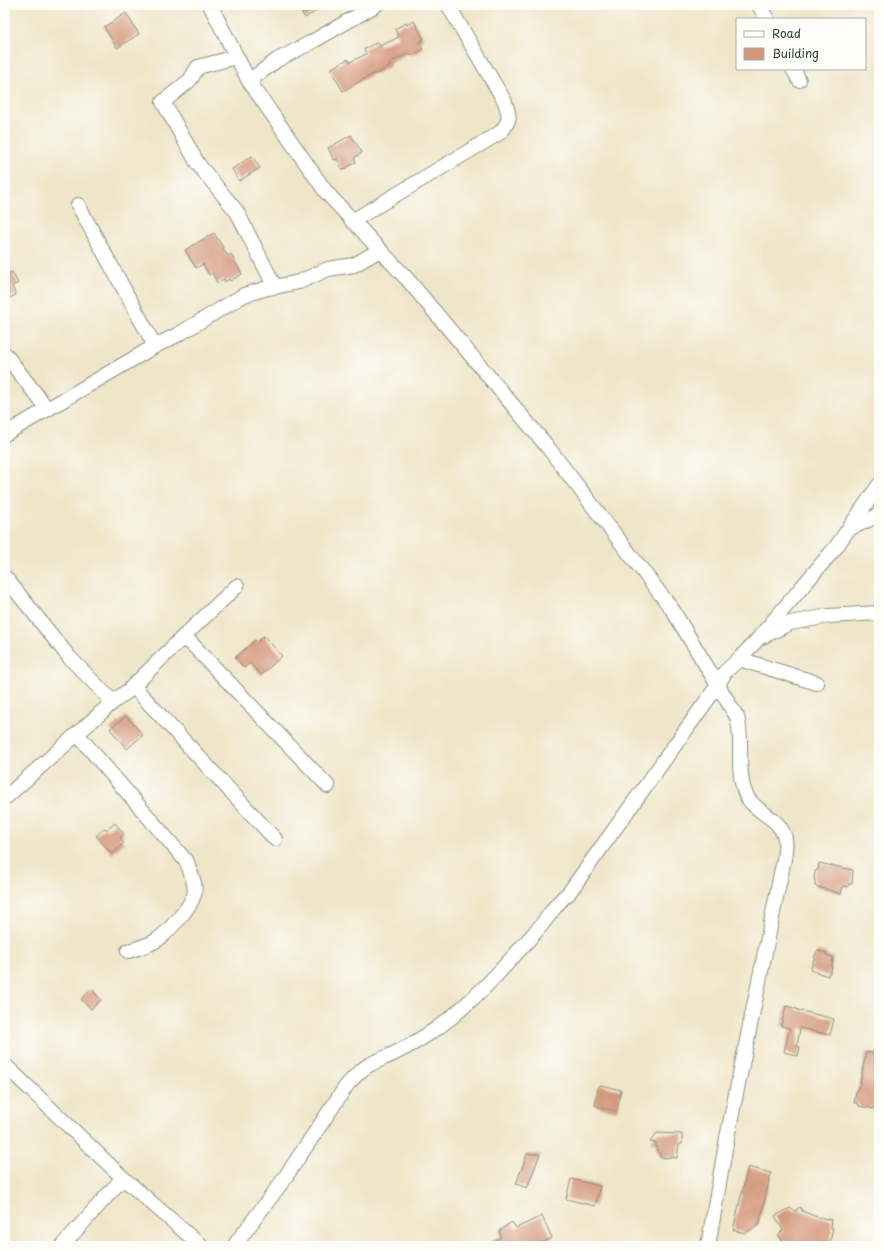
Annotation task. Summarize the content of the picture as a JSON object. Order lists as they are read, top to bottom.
{
  "legend": ["Road", "Building"]
}
